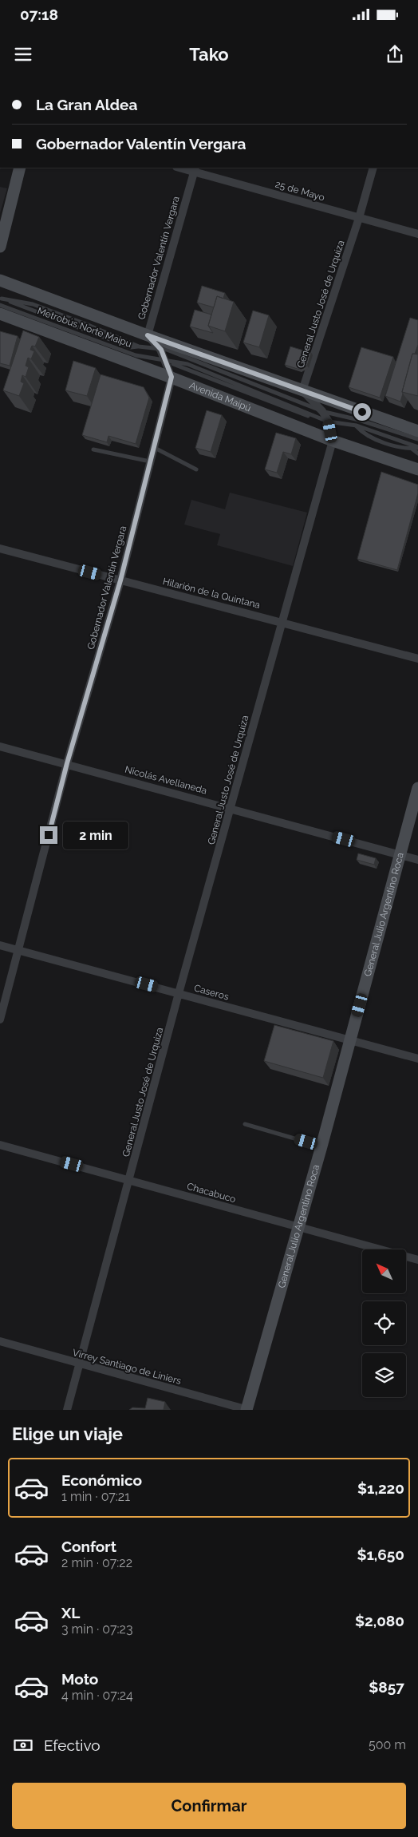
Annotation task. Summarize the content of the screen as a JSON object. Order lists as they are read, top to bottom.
{
  "streets": {
    "main road": ["Avenida Maipú", "General Julio Argentino Roca"],
    "street": [
      "25 de Mayo",
      "Gobernador Valentín Vergara",
      "General Justo José de Urquiza",
      "Hilarión de la Quintana",
      "Nicolás Avellaneda",
      "Caseros",
      "Chacabuco",
      "Virrey Santiago de Liniers"
    ],
    "lane": ["Metrobús Norte Maipu"]
  },
  "crossings": [
    ["25 de Mayo", "Gobernador Valentín Vergara"],
    ["25 de Mayo", "General Justo José de Urquiza"],
    ["Gobernador Valentín Vergara", "Metrobús Norte Maipu"],
    ["Gobernador Valentín Vergara", "Avenida Maipú"],
    ["Gobernador Valentín Vergara", "Hilarión de la Quintana"],
    ["Gobernador Valentín Vergara", "Nicolás Avellaneda"],
    ["Gobernador Valentín Vergara", "Caseros"],
    ["General Justo José de Urquiza", "Metrobús Norte Maipu"],
    ["General Justo José de Urquiza", "Avenida Maipú"],
    ["General Justo José de Urquiza", "Hilarión de la Quintana"],
    ["General Justo José de Urquiza", "Nicolás Avellaneda"],
    ["General Justo José de Urquiza", "Caseros"],
    ["General Justo José de Urquiza", "Chacabuco"],
    ["General Justo José de Urquiza", "Virrey Santiago de Liniers"],
    ["Nicolás Avellaneda", "General Julio Argentino Roca"],
    ["General Julio Argentino Roca", "Caseros"],
    ["General Julio Argentino Roca", "Chacabuco"],
    ["General Julio Argentino Roca", "Virrey Santiago de Liniers"]
  ],
  "north": "top left",
  "page": {
    "status": "07:18",
    "header": "Tako",
    "banner": ["La Gran Aldea", "Gobernador Valentín Vergara"],
    "bubble": "2 min",
    "heading": "Elige un viaje",
    "list": [
      {
        "name": "Económico",
        "note": "1 min · 07:21",
        "value": "$1,220"
      },
      {
        "name": "Confort",
        "note": "2 min · 07:22",
        "value": "$1,650"
      },
      {
        "name": "XL",
        "note": "3 min · 07:23",
        "value": "$2,080"
      },
      {
        "name": "Moto",
        "note": "4 min · 07:24",
        "value": "$857"
      }
    ],
    "pay": ["Efectivo", "500 m"],
    "buttons": "Confirmar"
  }
}
